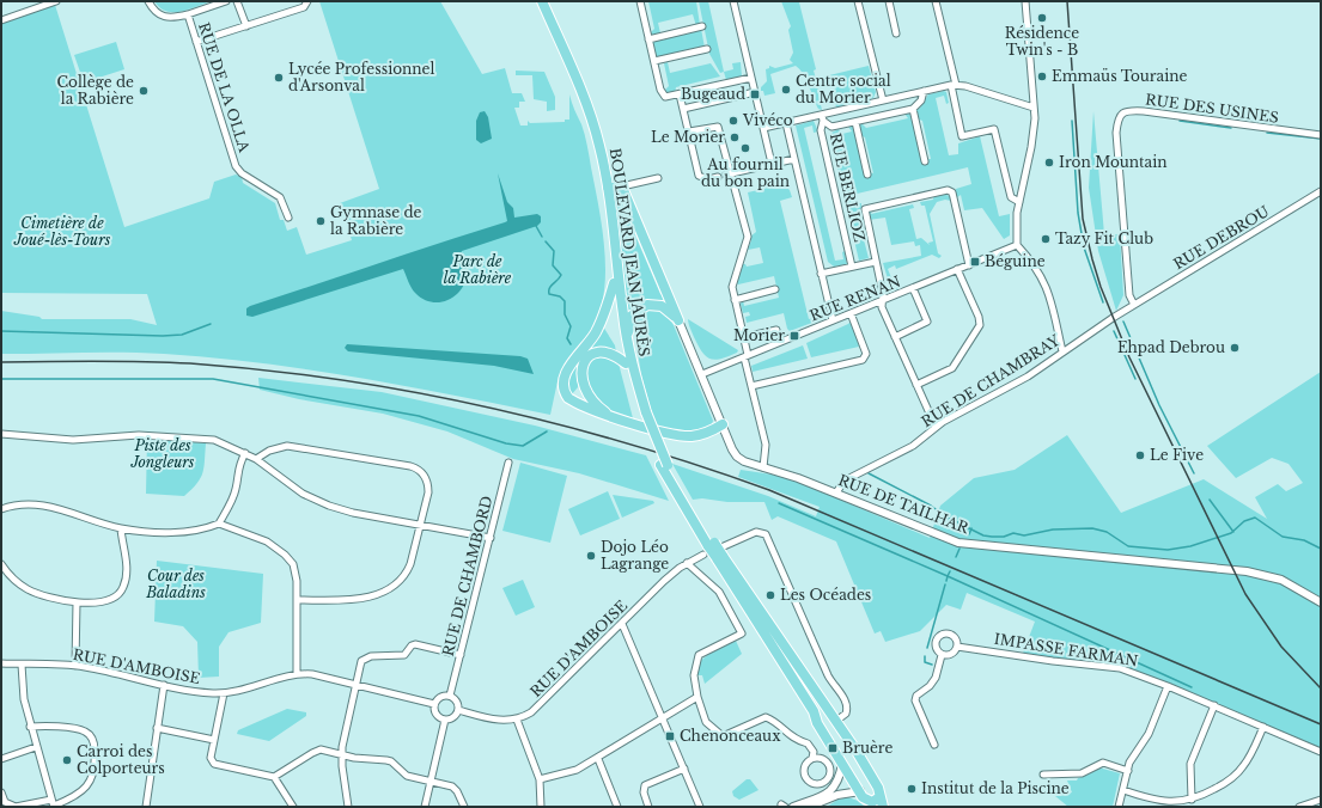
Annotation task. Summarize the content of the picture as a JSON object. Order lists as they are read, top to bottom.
{
  "streets": {
    "main road": ["BOULEVARD JEAN JAURÈS"],
    "street": [
      "RUE DE LA OLLA",
      "RUE DES USINES",
      "RUE BERLIOZ",
      "RUE DEBROU",
      "RUE RENAN",
      "RUE DE CHAMBRAY",
      "RUE DE TAILHAR",
      "RUE DE CHAMBORD",
      "RUE D'AMBOISE",
      "IMPASSE FARMAN"
    ]
  },
  "crossings": [
    ["RUE DES USINES", "RUE DEBROU"],
    ["RUE DES USINES", "RUE DE CHAMBRAY"],
    ["RUE DEBROU", "RUE DE CHAMBRAY"],
    ["BOULEVARD JEAN JAURÈS", "RUE D'AMBOISE"],
    ["RUE RENAN", "RUE DE TAILHAR"],
    ["RUE DE CHAMBRAY", "RUE DE TAILHAR"],
    ["RUE DE CHAMBORD", "RUE D'AMBOISE"]
  ],
  "parks": [
    "Cimetière de Joué-lès-Tours",
    "Parc de la Rabière",
    "Piste des Jongleurs",
    "Cour des Baladins"
  ],
  "places": {
    "other": [
      "Résidence Twin's - B",
      "Emmaüs Touraine",
      "Lycée Professionnel d'Arsonval",
      "Centre social du Morier",
      "Collège de la Rabière",
      "Vivéco",
      "Le Morier",
      "Au fournil du bon pain",
      "Iron Mountain",
      "Gymnase de la Rabière",
      "Tazy Fit Club",
      "Ehpad Debrou",
      "Le Five",
      "Dojo Léo Lagrange",
      "Les Océades",
      "Carroi des Colporteurs",
      "Institut de la Piscine"
    ],
    "transit": [
      "Bugeaud",
      "Béguine",
      "Morier",
      "Chenonceaux",
      "Bruère"
    ]
  }
}
